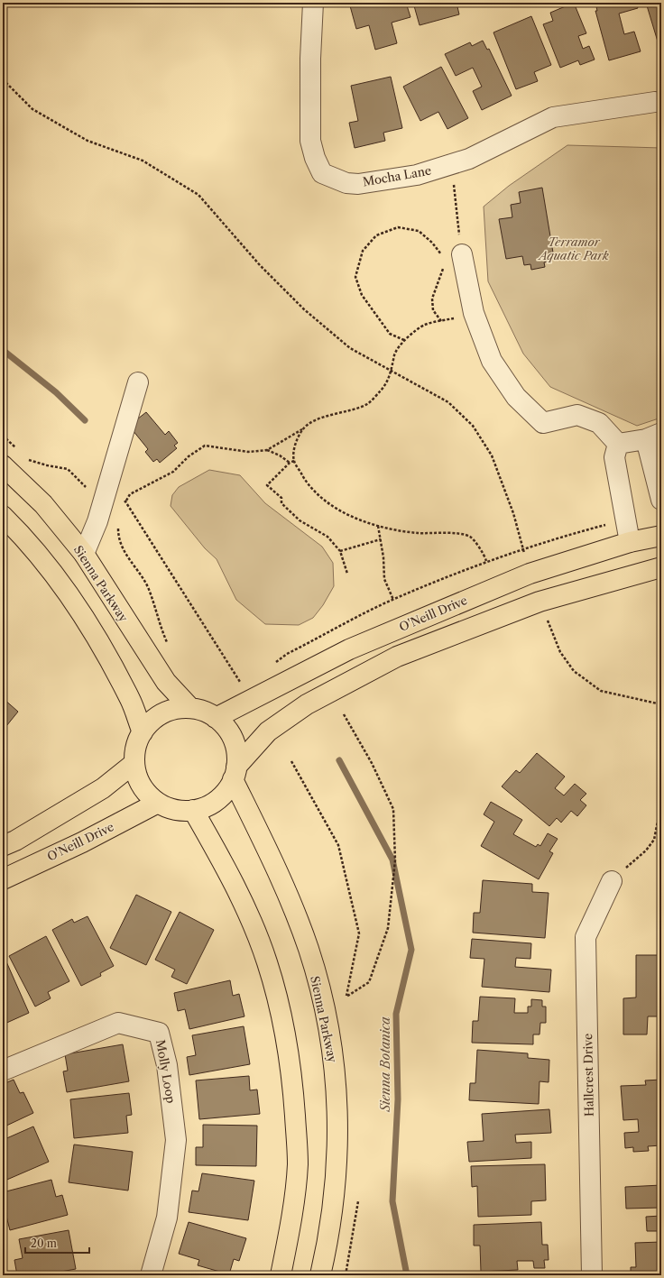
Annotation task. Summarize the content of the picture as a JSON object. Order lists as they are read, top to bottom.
{
  "streets": {
    "main road": ["Sienna Parkway", "O'Neill Drive"],
    "street": ["Mocha Lane", "Molly Loop", "Hallcrest Drive"]
  },
  "crossings": [
    ["Sienna Parkway", "O'Neill Drive"]
  ],
  "water": ["Sienna Botanica"],
  "parks": ["Terramor Aquatic Park"],
  "scale_bar": "20 m"
}
